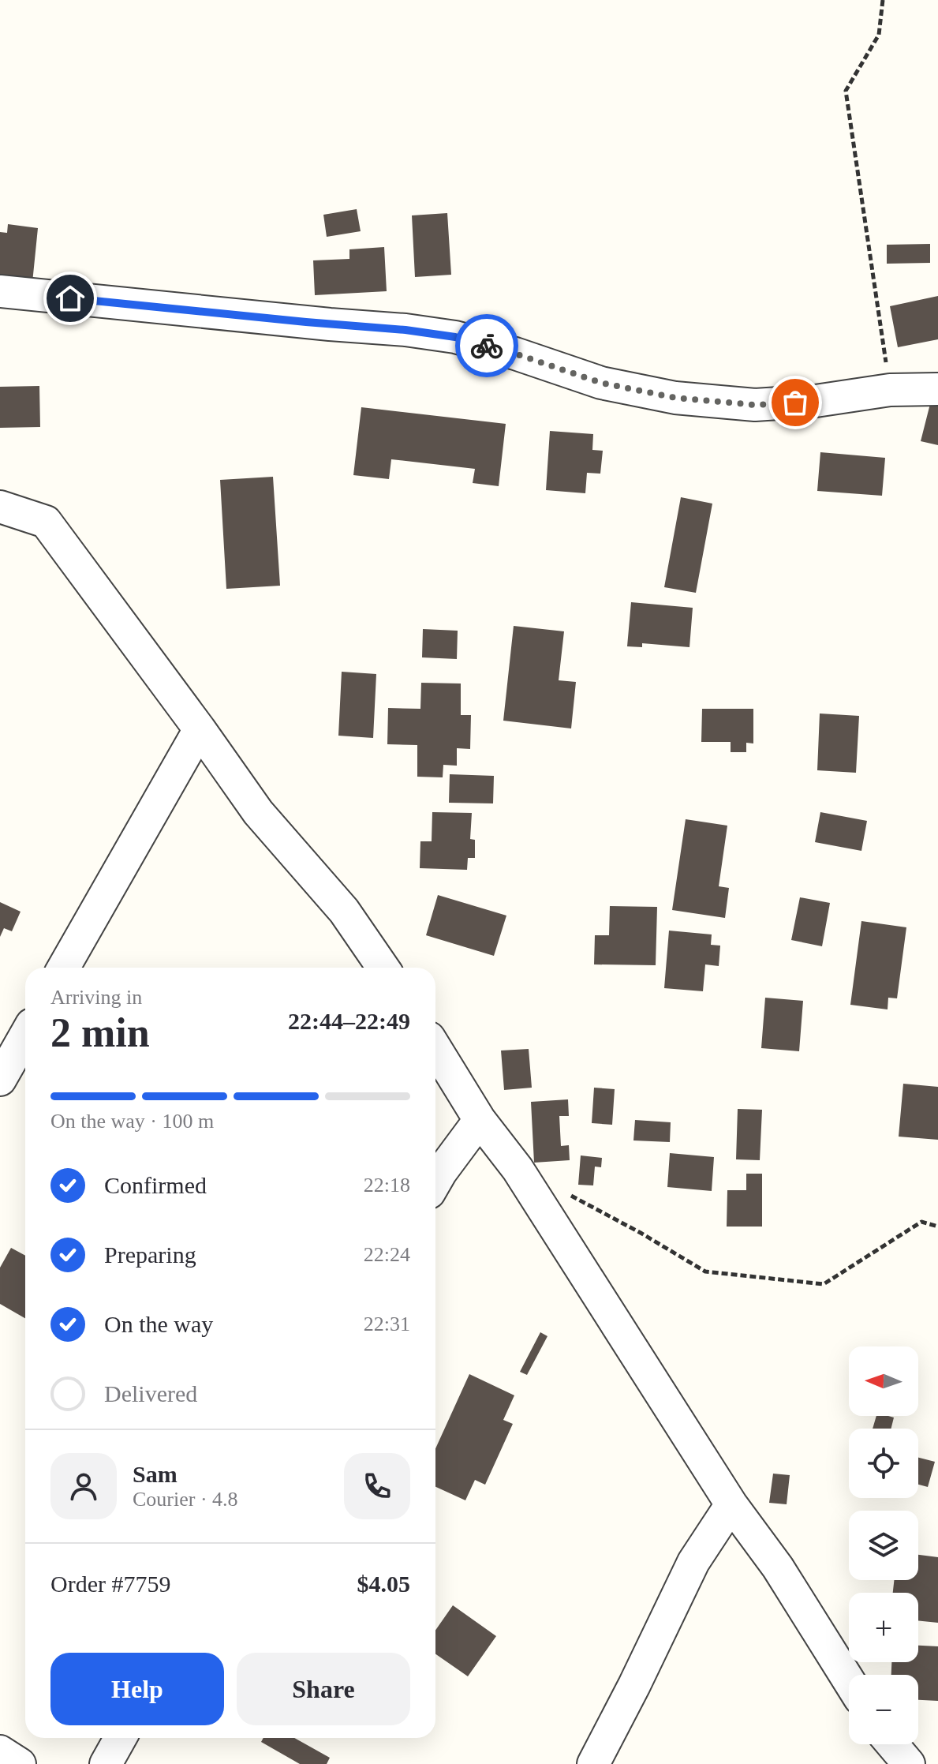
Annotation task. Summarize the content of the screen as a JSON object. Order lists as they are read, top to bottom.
{
  "north": "left",
  "page": {
    "heading": ["2 min", "Arriving in", "22:44–22:49"],
    "panel": [
      "Sam",
      "Courier · 4.8",
      "Order #7759",
      "$4.05"
    ],
    "bar": "On the way · 100 m",
    "list": [
      ["Confirmed", "22:18"],
      ["Preparing", "22:24"],
      ["On the way", "22:31"],
      "Delivered"
    ],
    "map_buttons": ["+", "−"],
    "buttons": ["Help", "Share"]
  }
}
